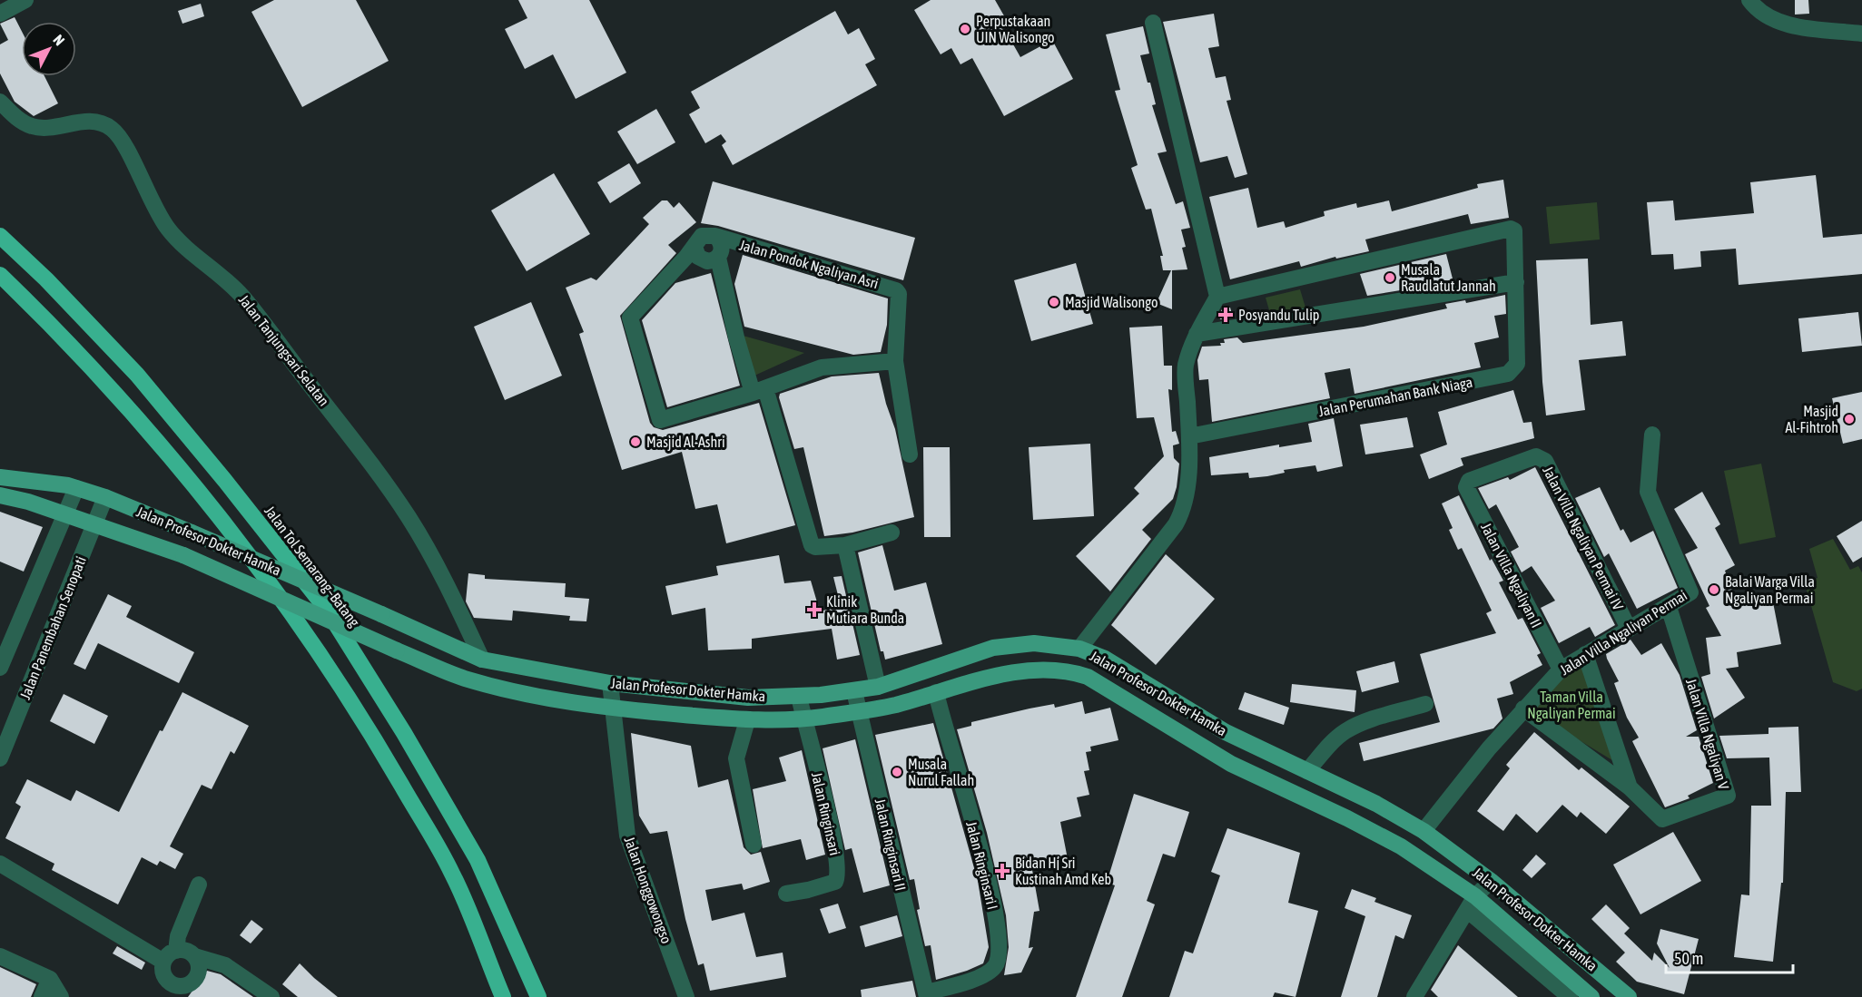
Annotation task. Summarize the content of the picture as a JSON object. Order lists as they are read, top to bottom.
{
  "streets": {
    "highway": ["Jalan Tol Semarang–Batang"],
    "main road": ["Jalan Profesor Dokter Hamka"],
    "street": [
      "Jalan Pondok Ngaliyan Asri",
      "Jalan Tanjungsari Selatan",
      "Jalan Perumahan Bank Niaga",
      "Jalan Villa Ngaliyan Permai IV",
      "Jalan Villa Ngaliyan II",
      "Jalan Panembahan Senopati",
      "Jalan Villa Ngaliyan Permai",
      "Jalan Villa Ngaliyan V",
      "Jalan Ringinsari",
      "Jalan Ringinsari II",
      "Jalan Ringinsari I",
      "Jalan Honggowongso"
    ]
  },
  "crossings": [
    ["Jalan Tanjungsari Selatan", "Jalan Profesor Dokter Hamka"],
    ["Jalan Villa Ngaliyan Permai IV", "Jalan Villa Ngaliyan II"],
    ["Jalan Villa Ngaliyan Permai IV", "Jalan Villa Ngaliyan Permai"],
    ["Jalan Profesor Dokter Hamka", "Jalan Panembahan Senopati"],
    ["Jalan Profesor Dokter Hamka", "Jalan Villa Ngaliyan Permai"],
    ["Jalan Profesor Dokter Hamka", "Jalan Ringinsari"],
    ["Jalan Profesor Dokter Hamka", "Jalan Ringinsari II"],
    ["Jalan Profesor Dokter Hamka", "Jalan Ringinsari I"],
    ["Jalan Profesor Dokter Hamka", "Jalan Honggowongso"],
    ["Jalan Villa Ngaliyan II", "Jalan Villa Ngaliyan Permai"],
    ["Jalan Villa Ngaliyan Permai", "Jalan Villa Ngaliyan V"],
    ["Jalan Ringinsari II", "Jalan Ringinsari I"]
  ],
  "parks": ["Taman Villa Ngaliyan Permai"],
  "places": {
    "other": [
      "Perpustakaan UIN Walisongo",
      "Musala Raudlatut Jannah",
      "Masjid Walisongo",
      "Masjid Al-Fihtroh",
      "Masjid Al-Ashri",
      "Balai Warga Villa Ngaliyan Permai",
      "Musala Nurul Fallah"
    ],
    "health": ["Posyandu Tulip", "Klinik Mutiara Bunda", "Bidan Hj Sri Kustinah Amd Keb"]
  },
  "scale_bar": "50 m",
  "north": "top right"
}
